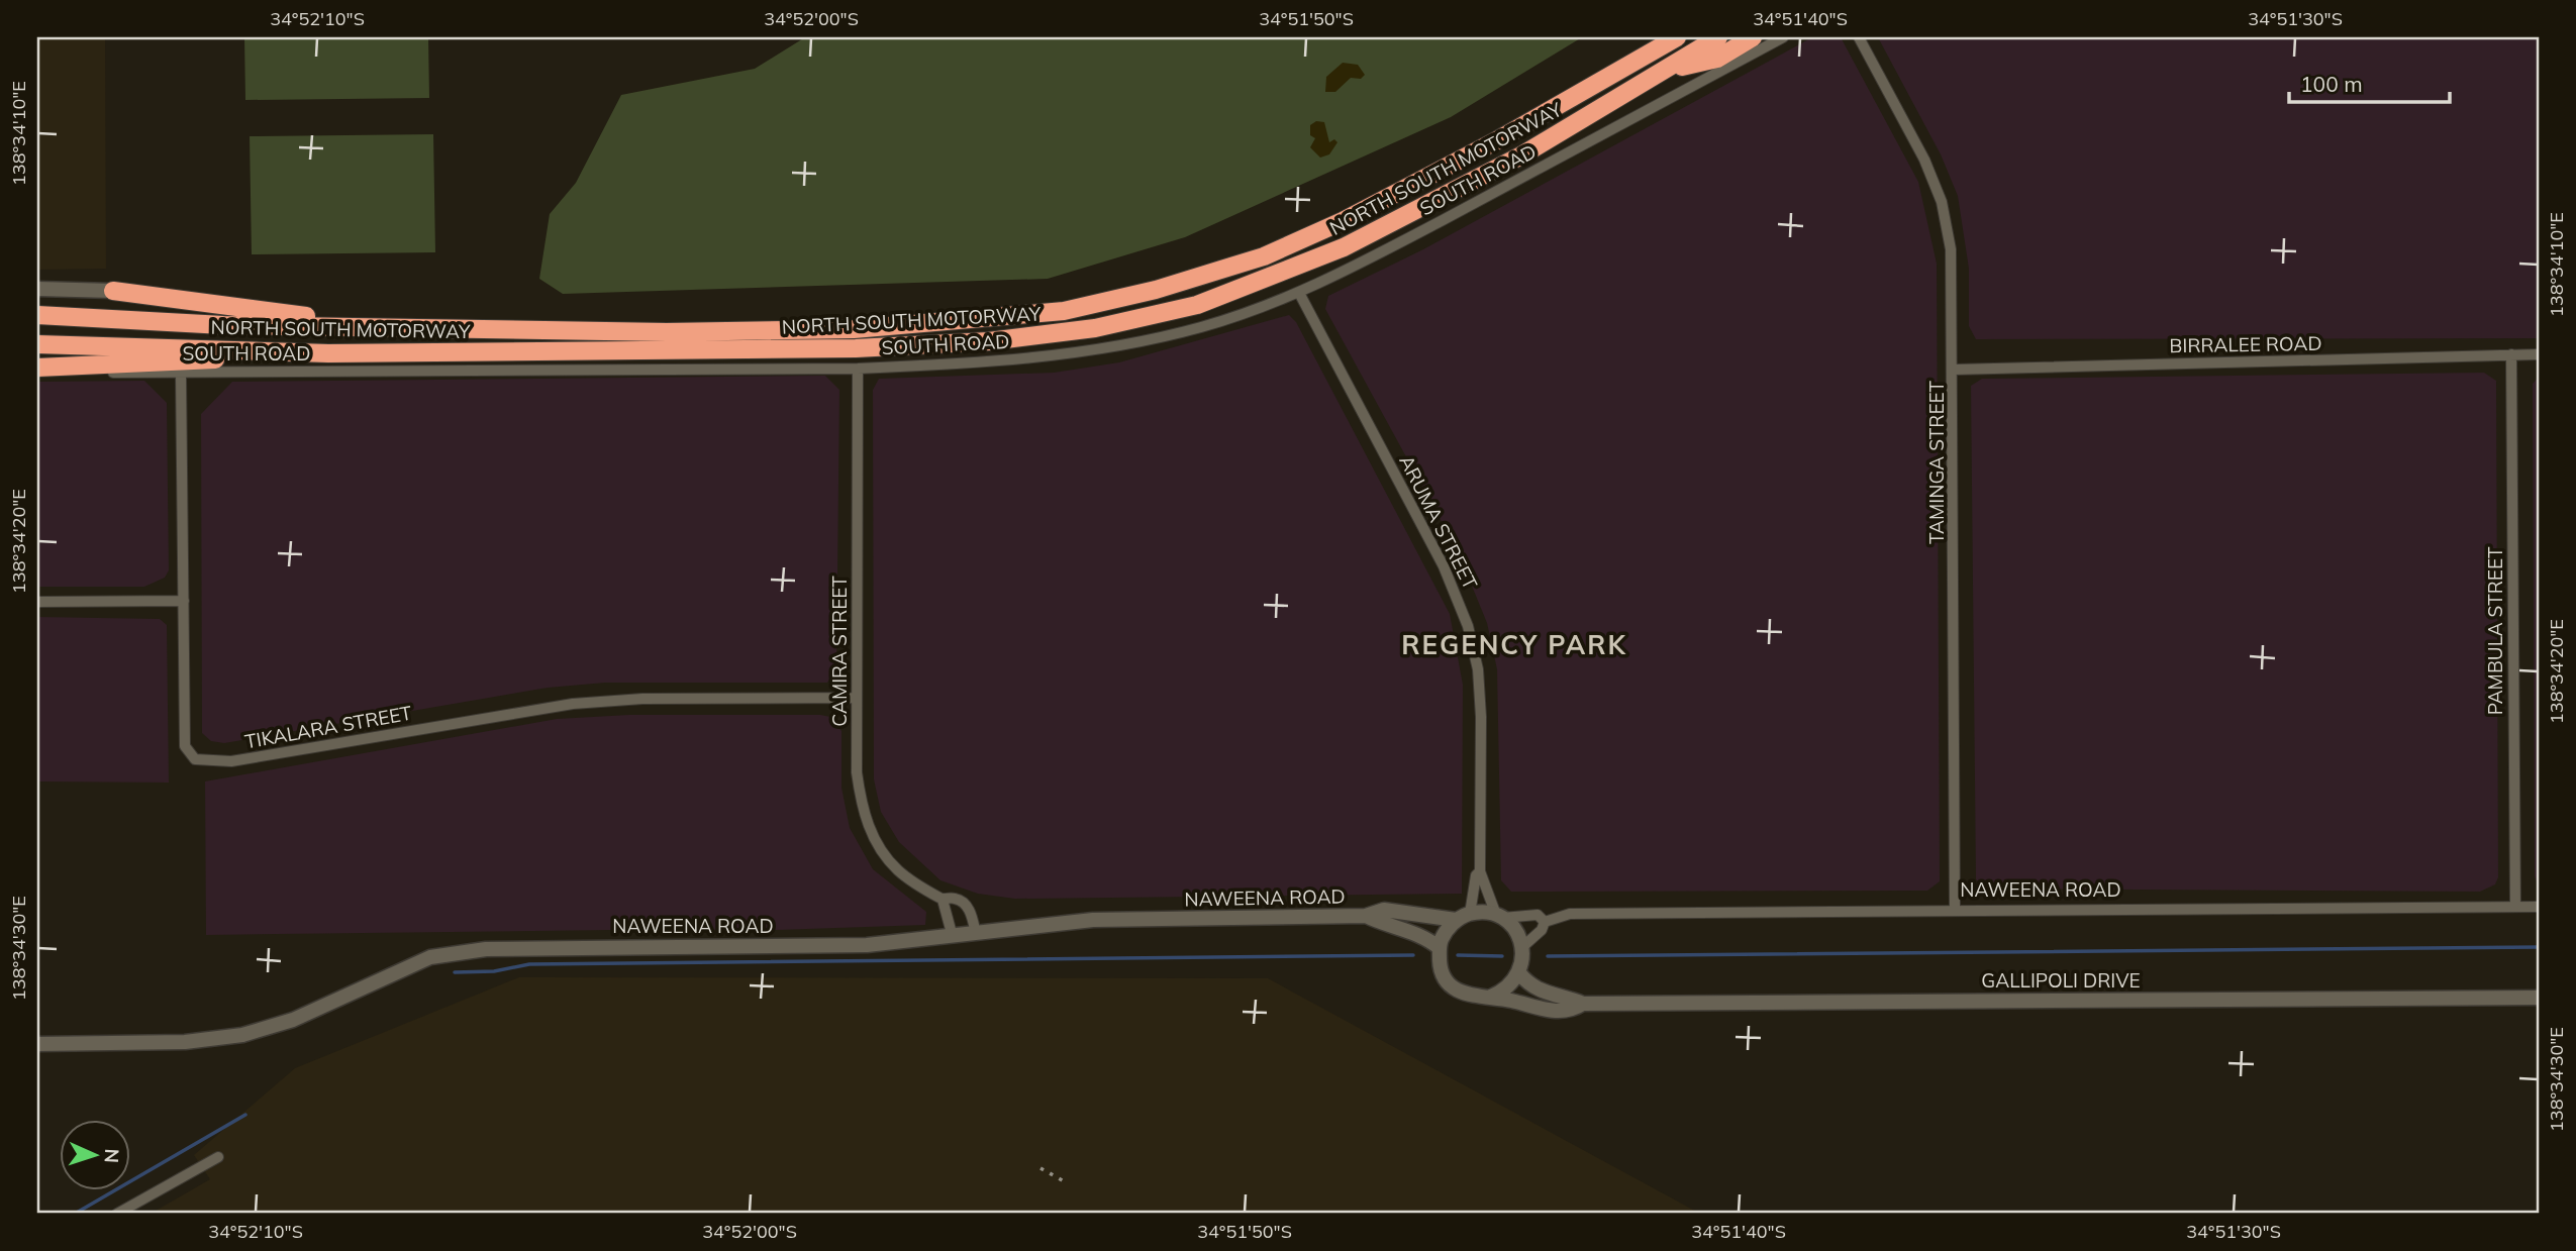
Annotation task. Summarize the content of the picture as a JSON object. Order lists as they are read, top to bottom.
{
  "streets": {
    "highway": ["NORTH SOUTH MOTORWAY"],
    "street": [
      "SOUTH ROAD",
      "BIRRALEE ROAD",
      "TAMINGA STREET",
      "ARUMA STREET",
      "PAMBULA STREET",
      "CAMIRA STREET",
      "TIKALARA STREET",
      "NAWEENA ROAD",
      "GALLIPOLI DRIVE"
    ]
  },
  "crossings": [
    ["SOUTH ROAD", "ARUMA STREET"],
    ["SOUTH ROAD", "CAMIRA STREET"],
    ["SOUTH ROAD", "TIKALARA STREET"],
    ["BIRRALEE ROAD", "TAMINGA STREET"],
    ["BIRRALEE ROAD", "PAMBULA STREET"],
    ["TAMINGA STREET", "NAWEENA ROAD"],
    ["ARUMA STREET", "NAWEENA ROAD"],
    ["ARUMA STREET", "GALLIPOLI DRIVE"],
    ["PAMBULA STREET", "NAWEENA ROAD"],
    ["CAMIRA STREET", "TIKALARA STREET"],
    ["CAMIRA STREET", "NAWEENA ROAD"],
    ["NAWEENA ROAD", "GALLIPOLI DRIVE"]
  ],
  "districts": ["REGENCY PARK"],
  "scale_bar": "100 m",
  "north": "right",
  "coordinates": [
    "34°52'10\"S",
    "34°52'00\"S",
    "34°51'50\"S",
    "34°51'40\"S",
    "34°51'30\"S",
    "138°34'10\"E",
    "138°34'20\"E",
    "138°34'30\"E"
  ]
}
